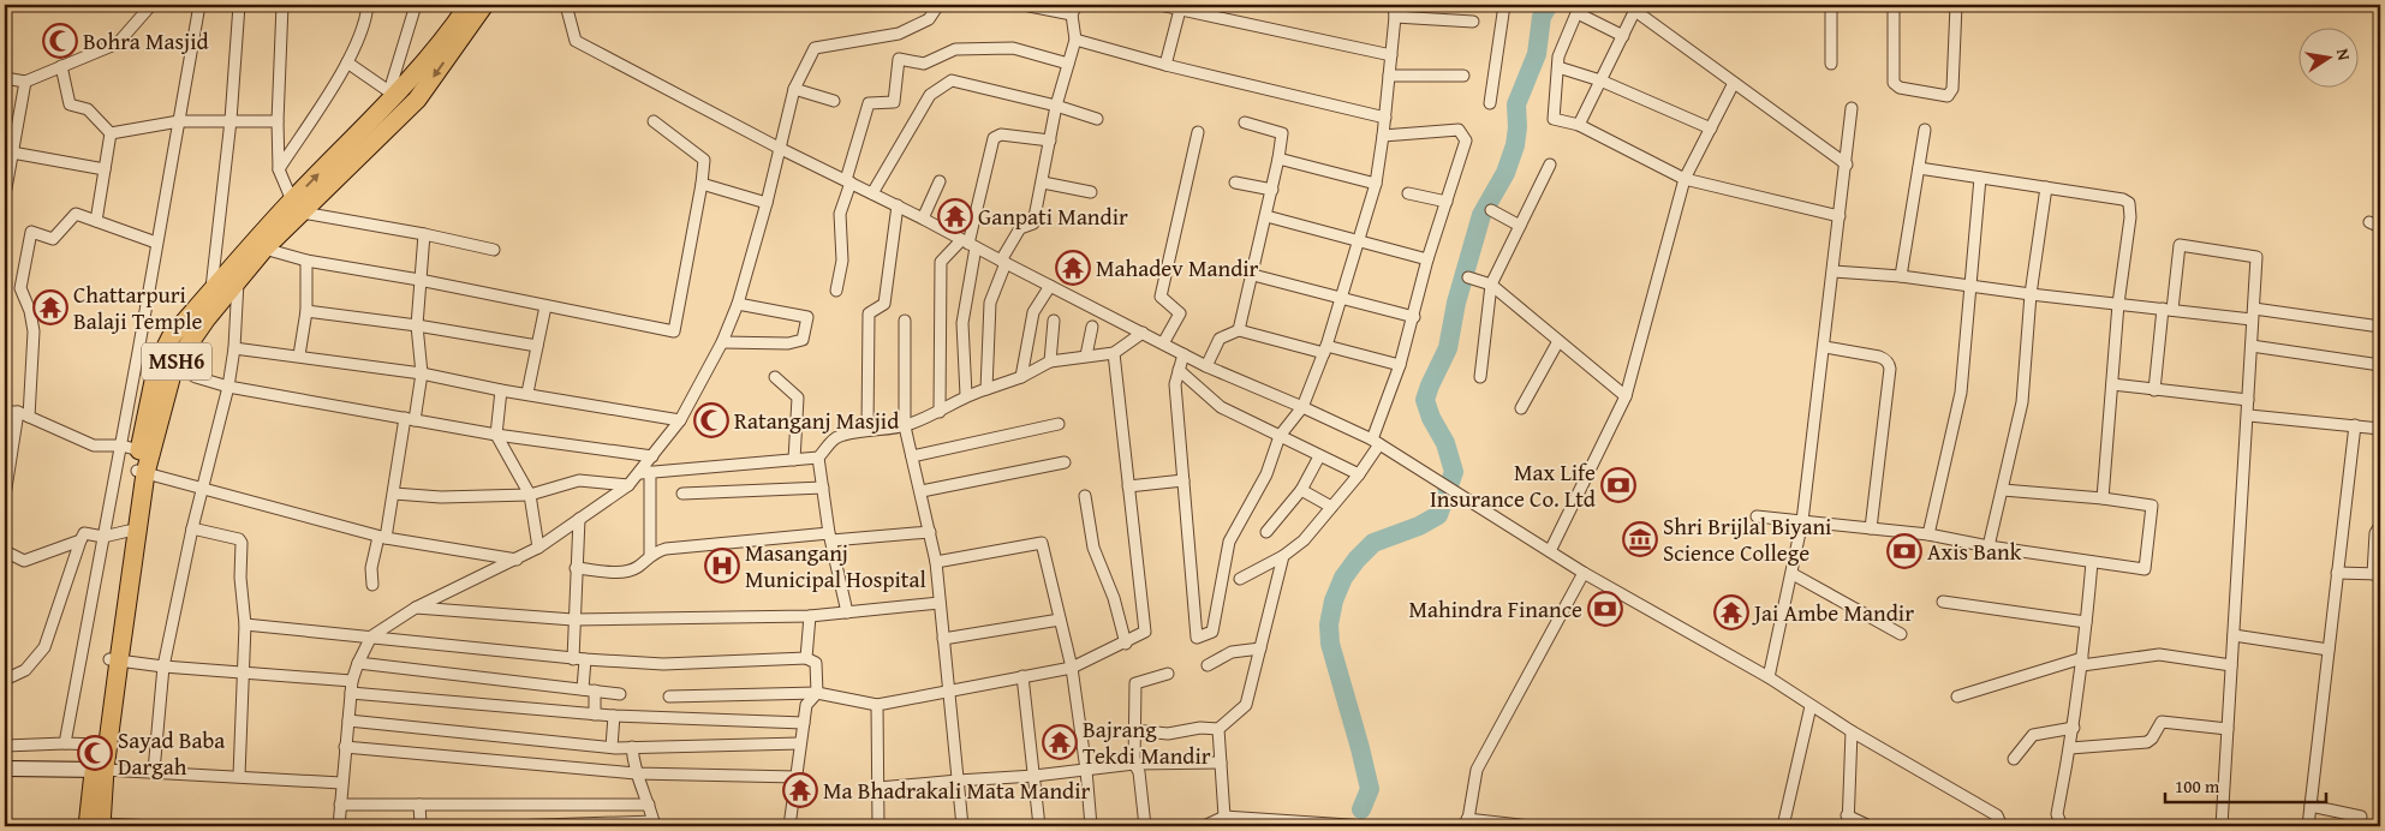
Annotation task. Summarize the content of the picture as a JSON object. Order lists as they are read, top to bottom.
{
  "streets": {
    "main road": ["MSH6"]
  },
  "places": {
    "mosque": ["Bohra Masjid", "Ratanganj Masjid", "Sayad Baba Dargah"],
    "temple": [
      "Ganpati Mandir",
      "Mahadev Mandir",
      "Chattarpuri Balaji Temple",
      "Jai Ambe Mandir",
      "Bajrang Tekdi Mandir",
      "Ma Bhadrakali Mata Mandir"
    ],
    "bank": ["Max Life Insurance Co. Ltd", "Axis Bank", "Mahindra Finance"],
    "museum": ["Shri Brijlal Biyani Science College"],
    "hospital": ["Masanganj Municipal Hospital"]
  },
  "scale_bar": "100 m",
  "north": "right"
}
